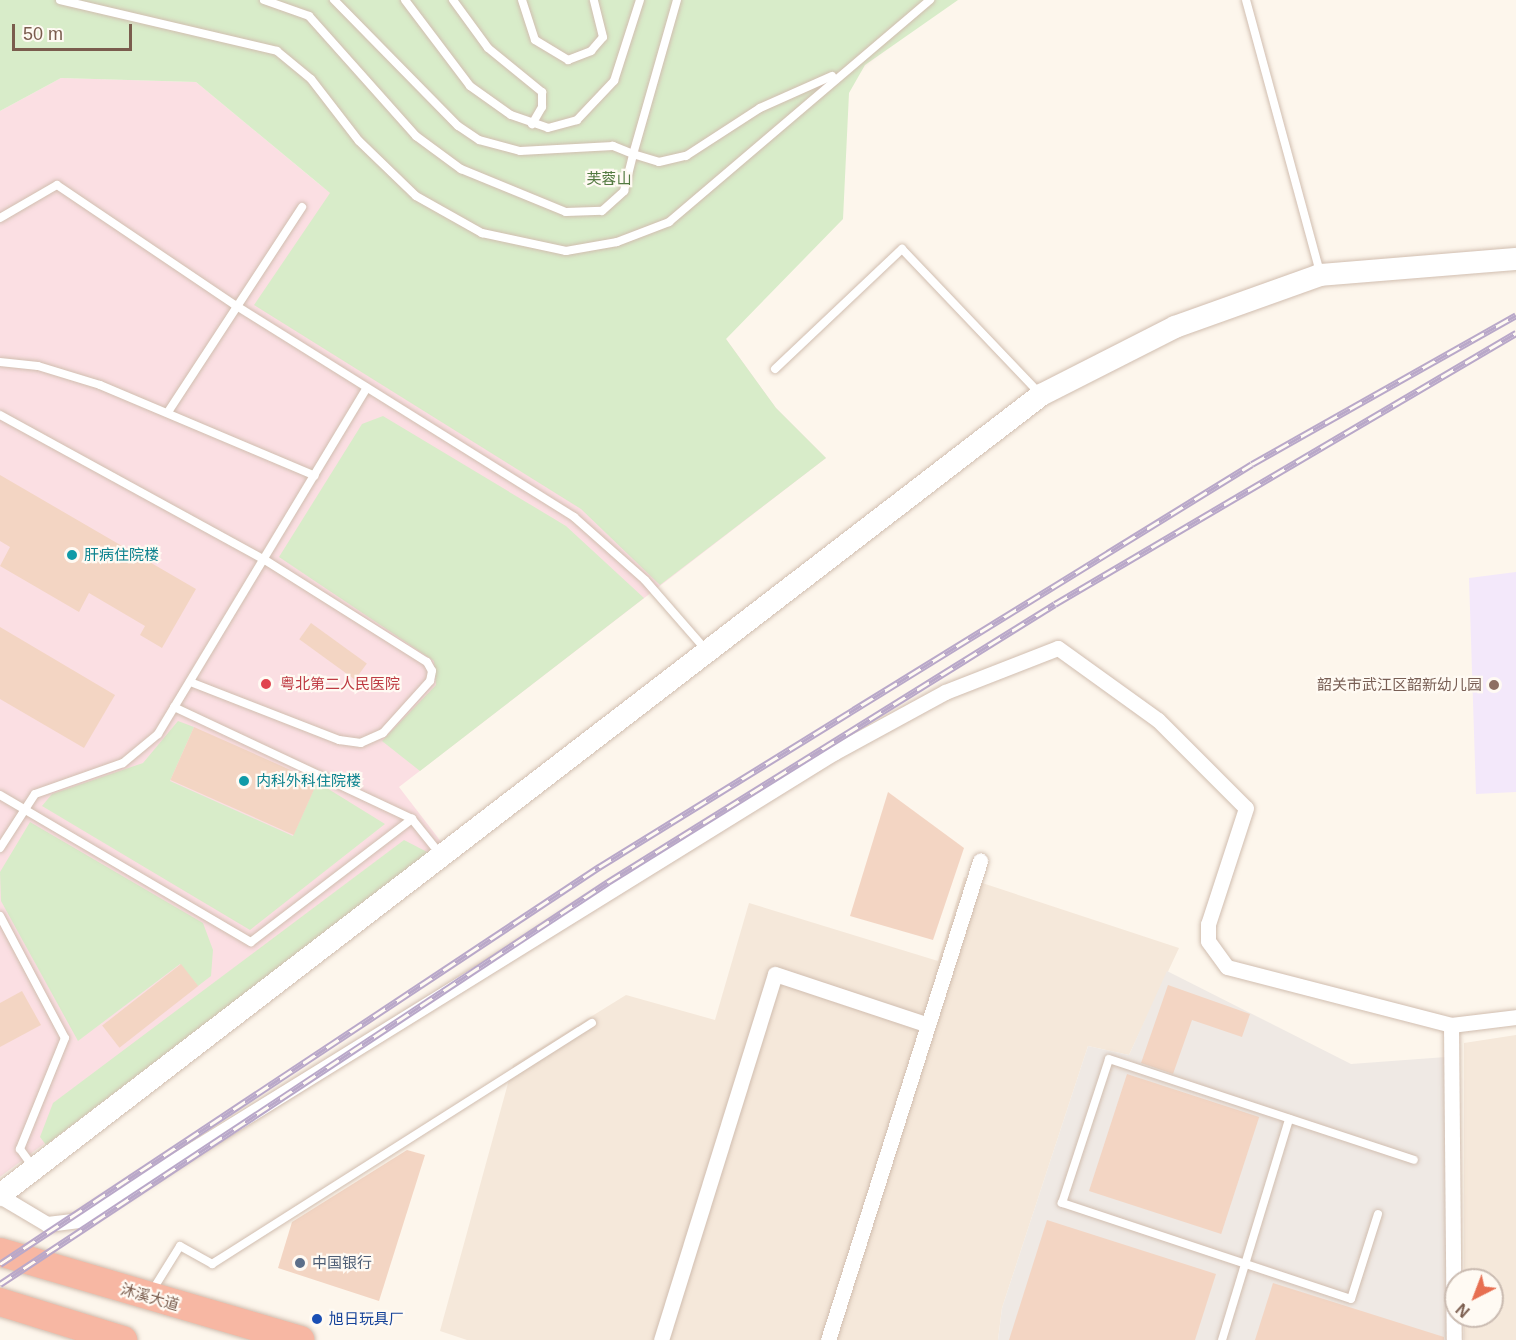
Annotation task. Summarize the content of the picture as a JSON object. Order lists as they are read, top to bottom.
{
  "streets": {
    "highway": ["沐溪大道"]
  },
  "parks": ["芙蓉山"],
  "places": [
    "肝病住院楼",
    "粤北第二人民医院",
    "韶关市武江区韶新幼儿园",
    "内科外科住院楼",
    "中国银行",
    "旭日玩具厂"
  ],
  "scale_bar": "50 m",
  "north": "bottom left"
}
